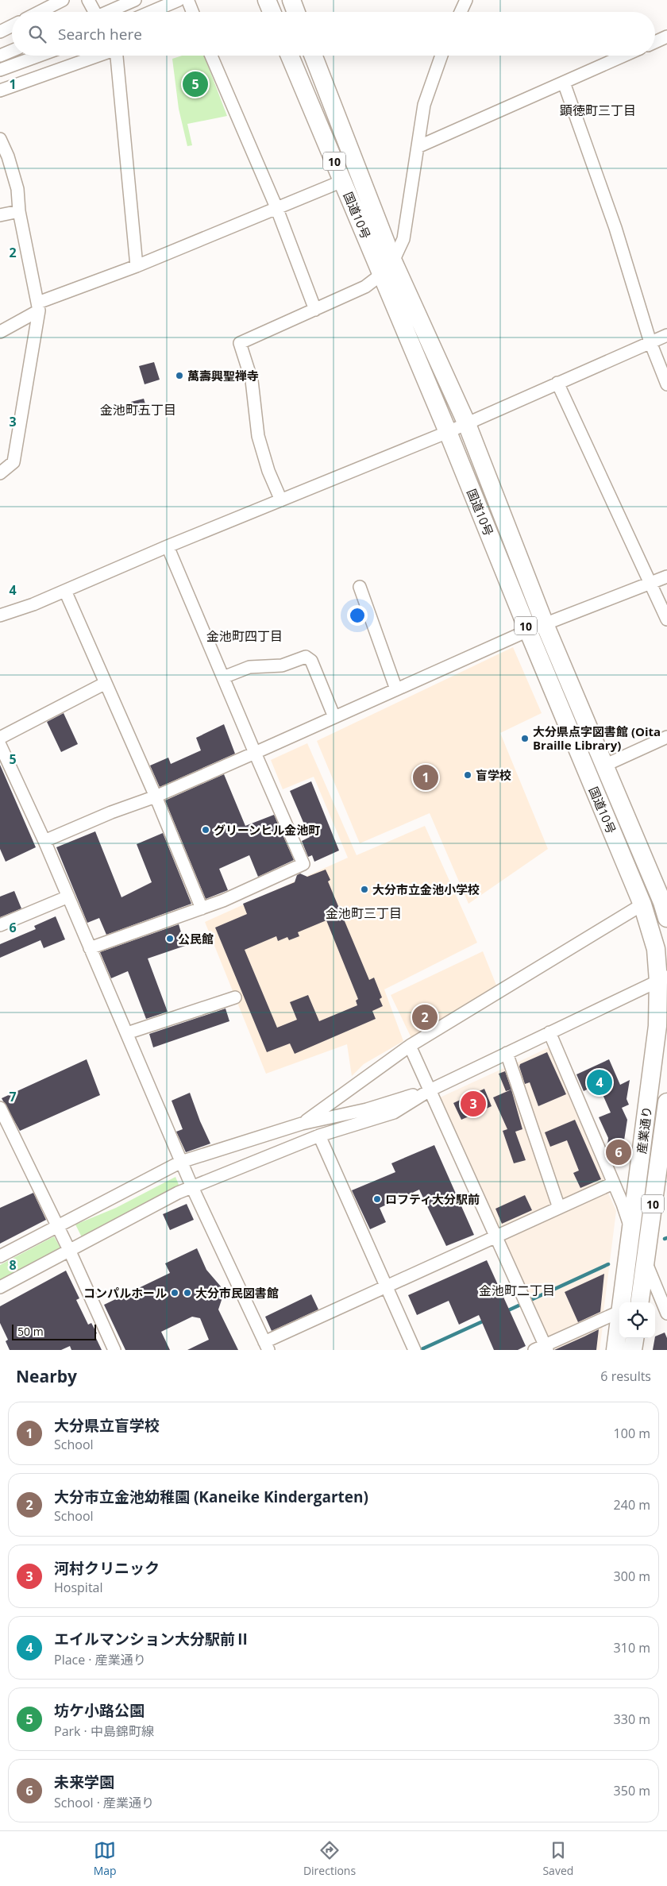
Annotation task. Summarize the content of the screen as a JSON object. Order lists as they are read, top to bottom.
{
  "streets": {
    "highway": ["10", "国道10号", "産業通り"]
  },
  "crossings": [
    ["国道10号", "産業通り"]
  ],
  "districts": [
    "顕徳町三丁目",
    "金池町五丁目",
    "金池町四丁目",
    "金池町三丁目",
    "金池町二丁目"
  ],
  "places": [
    "萬壽興聖禅寺",
    "大分県点字図書館 (Oita Braille Library)",
    "盲学校",
    "グリーンヒル金池町",
    "大分市立金池小学校",
    "公民館",
    "ロフティ大分駅前",
    "コンパルホール",
    "大分市民図書館"
  ],
  "scale_bar": "50 m",
  "page": {
    "search": "Search here",
    "pins": [
      "5",
      "1",
      "2",
      "4",
      "3",
      "6"
    ],
    "scale": "50 m",
    "heading": ["Nearby", "6 results"],
    "list": [
      {
        "mark": "1",
        "name": "大分県立盲学校",
        "note": "School",
        "value": "100 m"
      },
      {
        "mark": "2",
        "name": "大分市立金池幼稚園 (Kaneike Kindergarten)",
        "note": "School",
        "value": "240 m"
      },
      {
        "mark": "3",
        "name": "河村クリニック",
        "note": "Hospital",
        "value": "300 m"
      },
      {
        "mark": "4",
        "name": "エイルマンション大分駅前Ⅱ",
        "note": "Place · 産業通り",
        "value": "310 m"
      },
      {
        "mark": "5",
        "name": "坊ケ小路公園",
        "note": "Park · 中島錦町線",
        "value": "330 m"
      },
      {
        "mark": "6",
        "name": "未来学園",
        "note": "School · 産業通り",
        "value": "350 m"
      }
    ],
    "nav": ["Map", "Directions", "Saved"]
  },
  "grid": {
    "rows": [
      "1",
      "2",
      "3",
      "4",
      "5",
      "6",
      "7",
      "8"
    ]
  }
}
